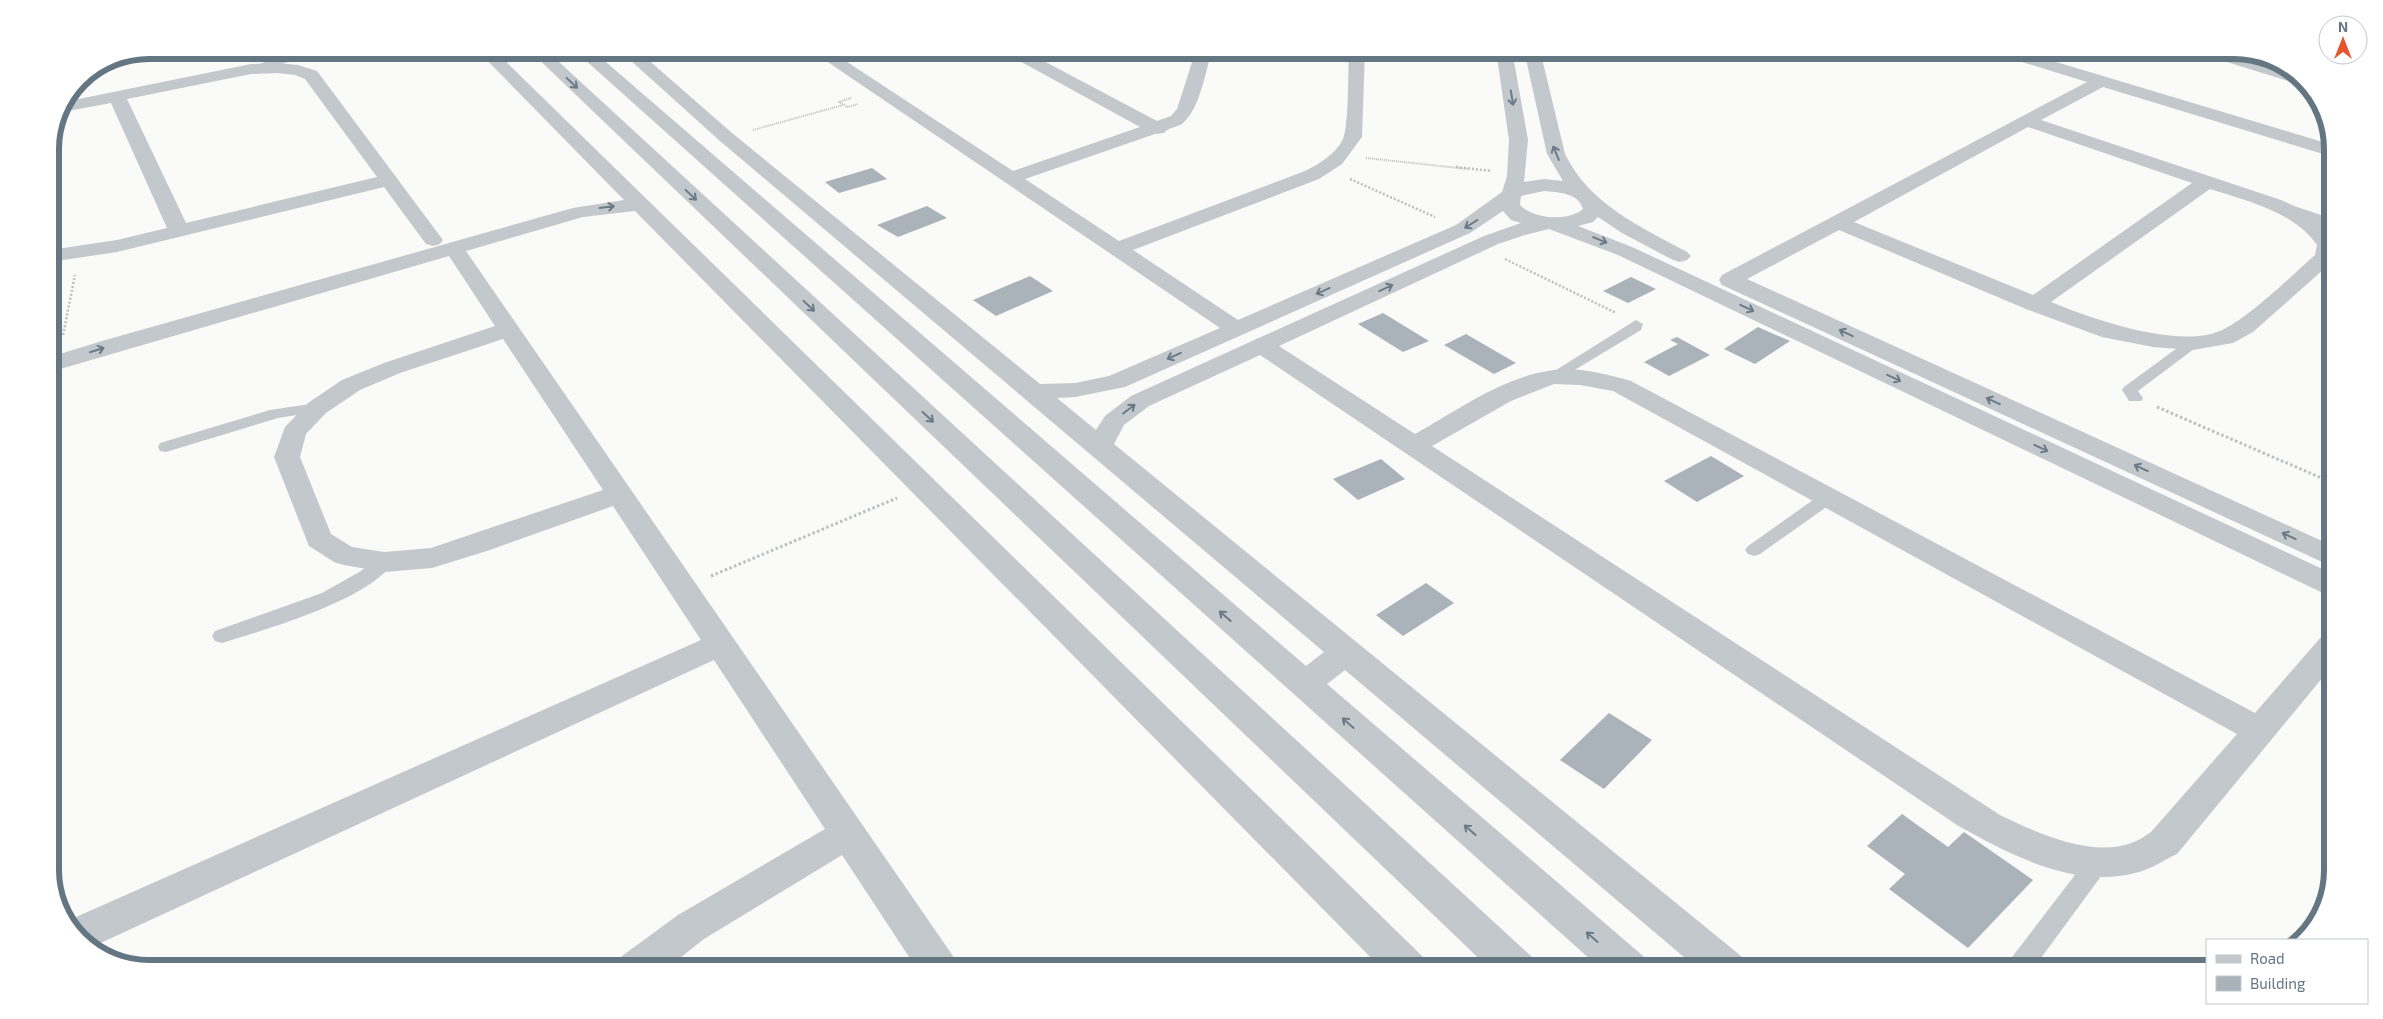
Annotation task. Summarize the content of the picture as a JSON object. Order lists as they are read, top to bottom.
{
  "legend": ["Road", "Building"],
  "north": "top"
}
